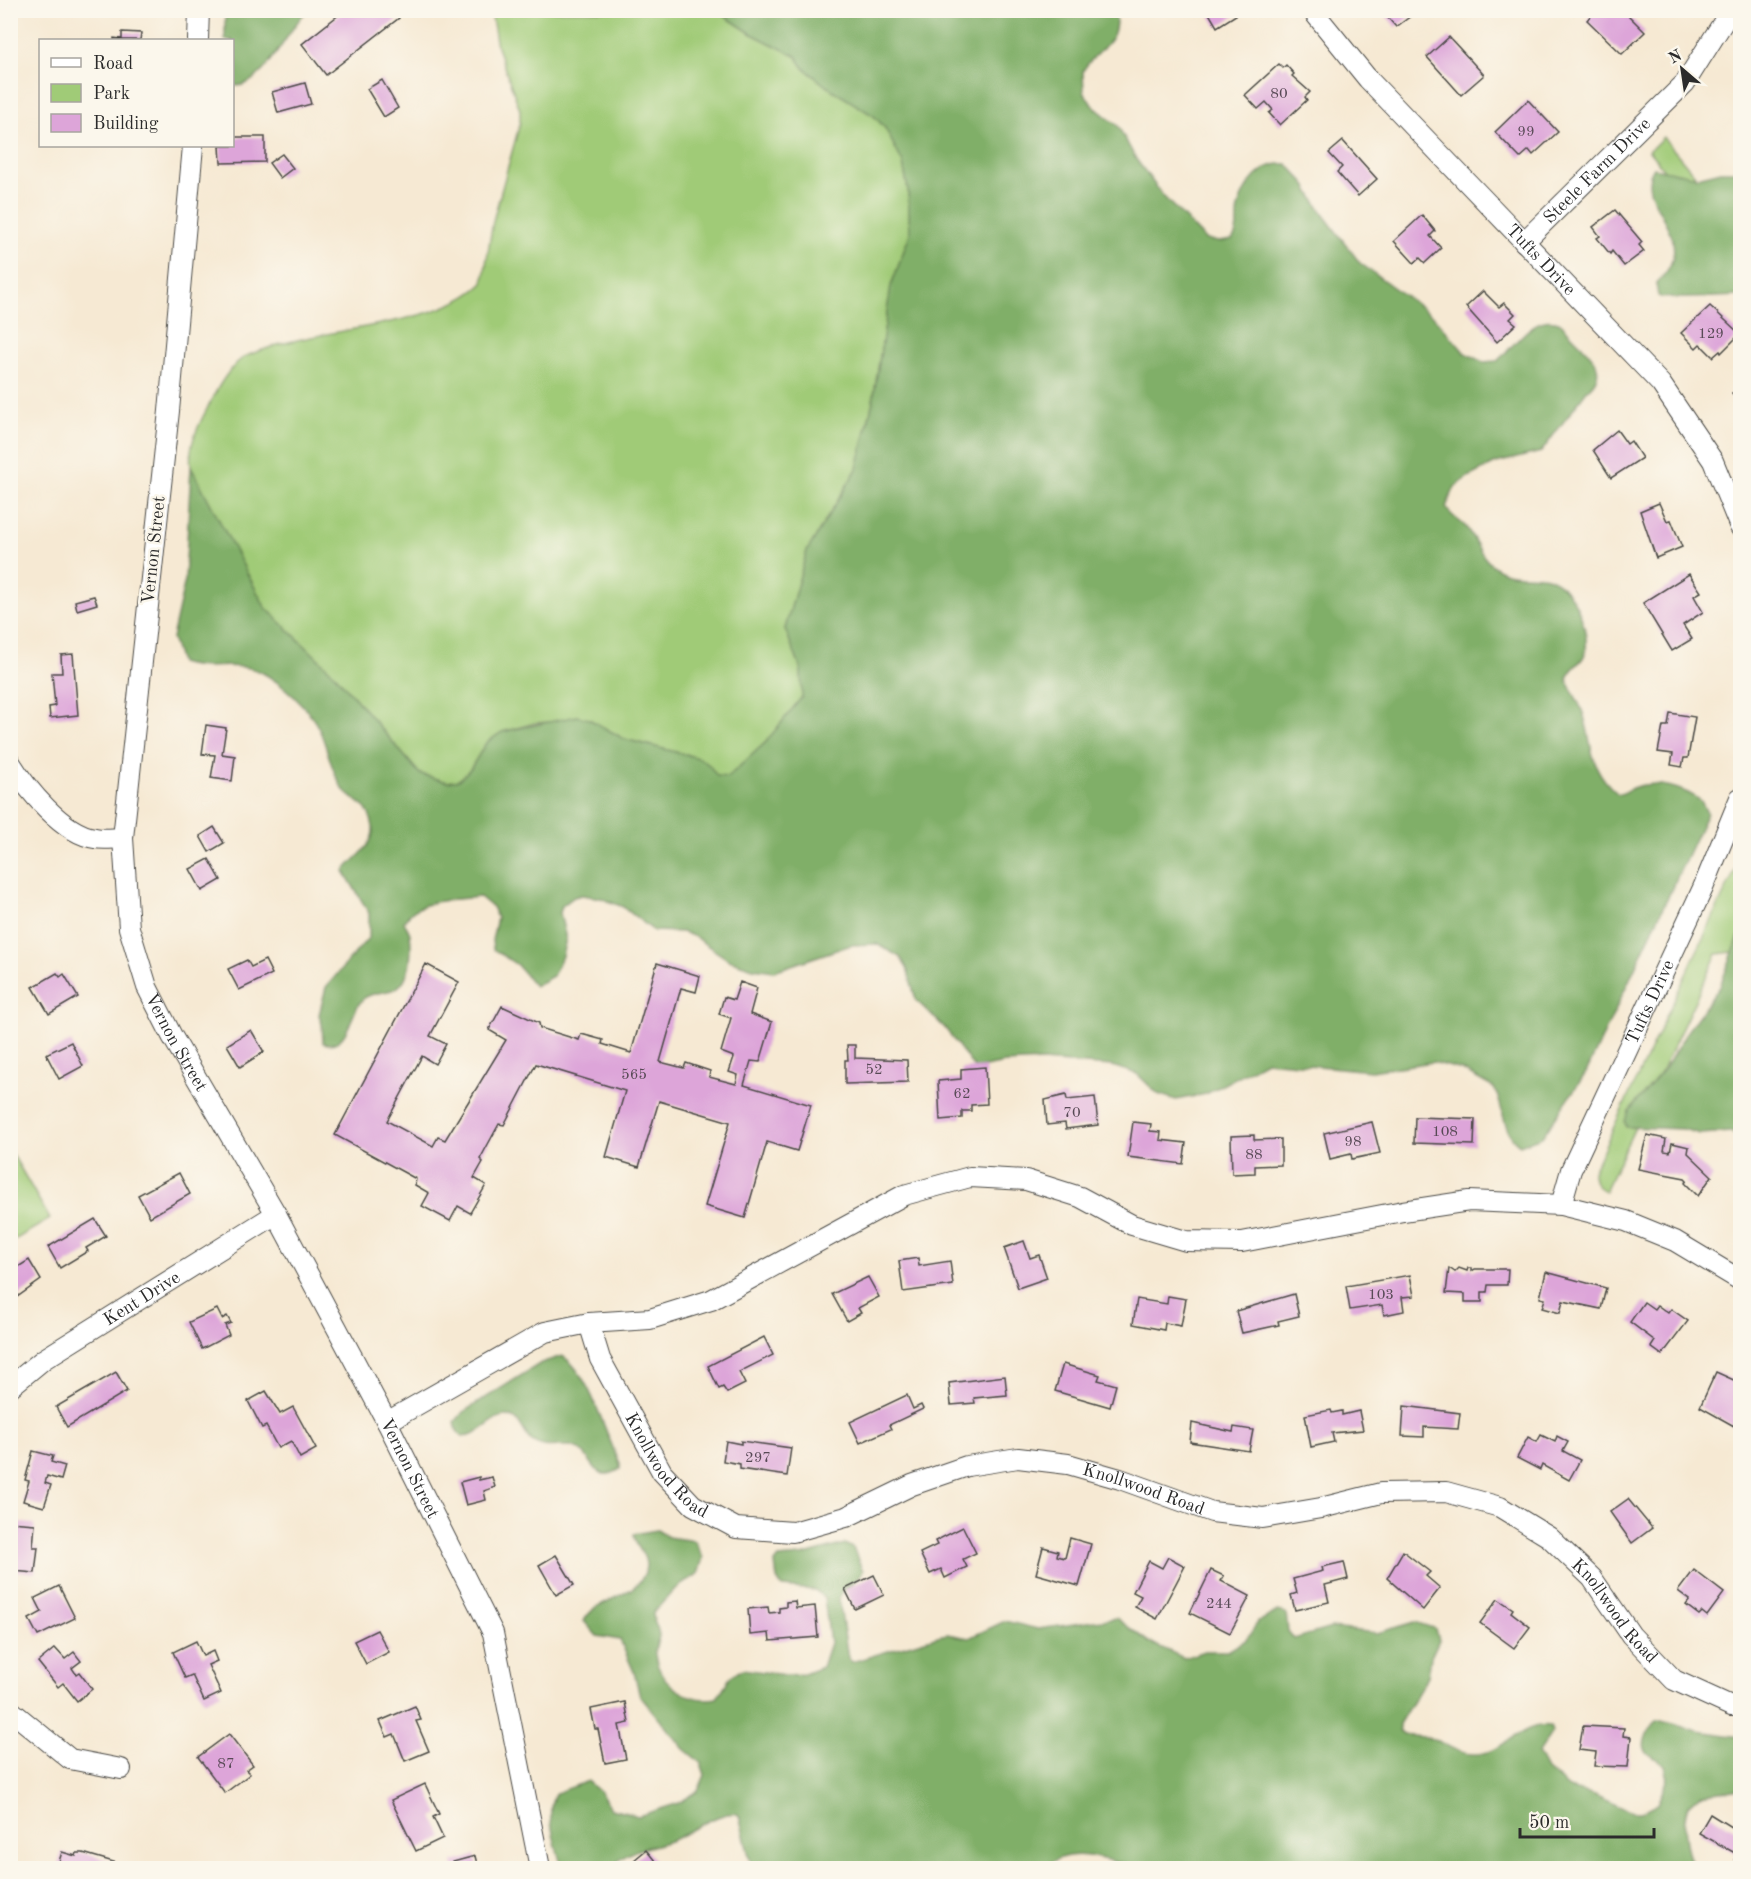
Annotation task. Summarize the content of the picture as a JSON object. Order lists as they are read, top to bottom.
{
  "streets": {
    "street": [
      "Steele Farm Drive",
      "Tufts Drive",
      "Vernon Street",
      "Kent Drive",
      "Knollwood Road"
    ]
  },
  "crossings": [
    ["Steele Farm Drive", "Tufts Drive"],
    ["Vernon Street", "Kent Drive"]
  ],
  "house_numbers": [
    "80",
    "99",
    "129",
    "52",
    "565",
    "62",
    "70",
    "108",
    "98",
    "88",
    "103",
    "297",
    "244",
    "87"
  ],
  "legend": ["Road", "Park", "Building"],
  "scale_bar": "50 m",
  "north": "top left"
}
